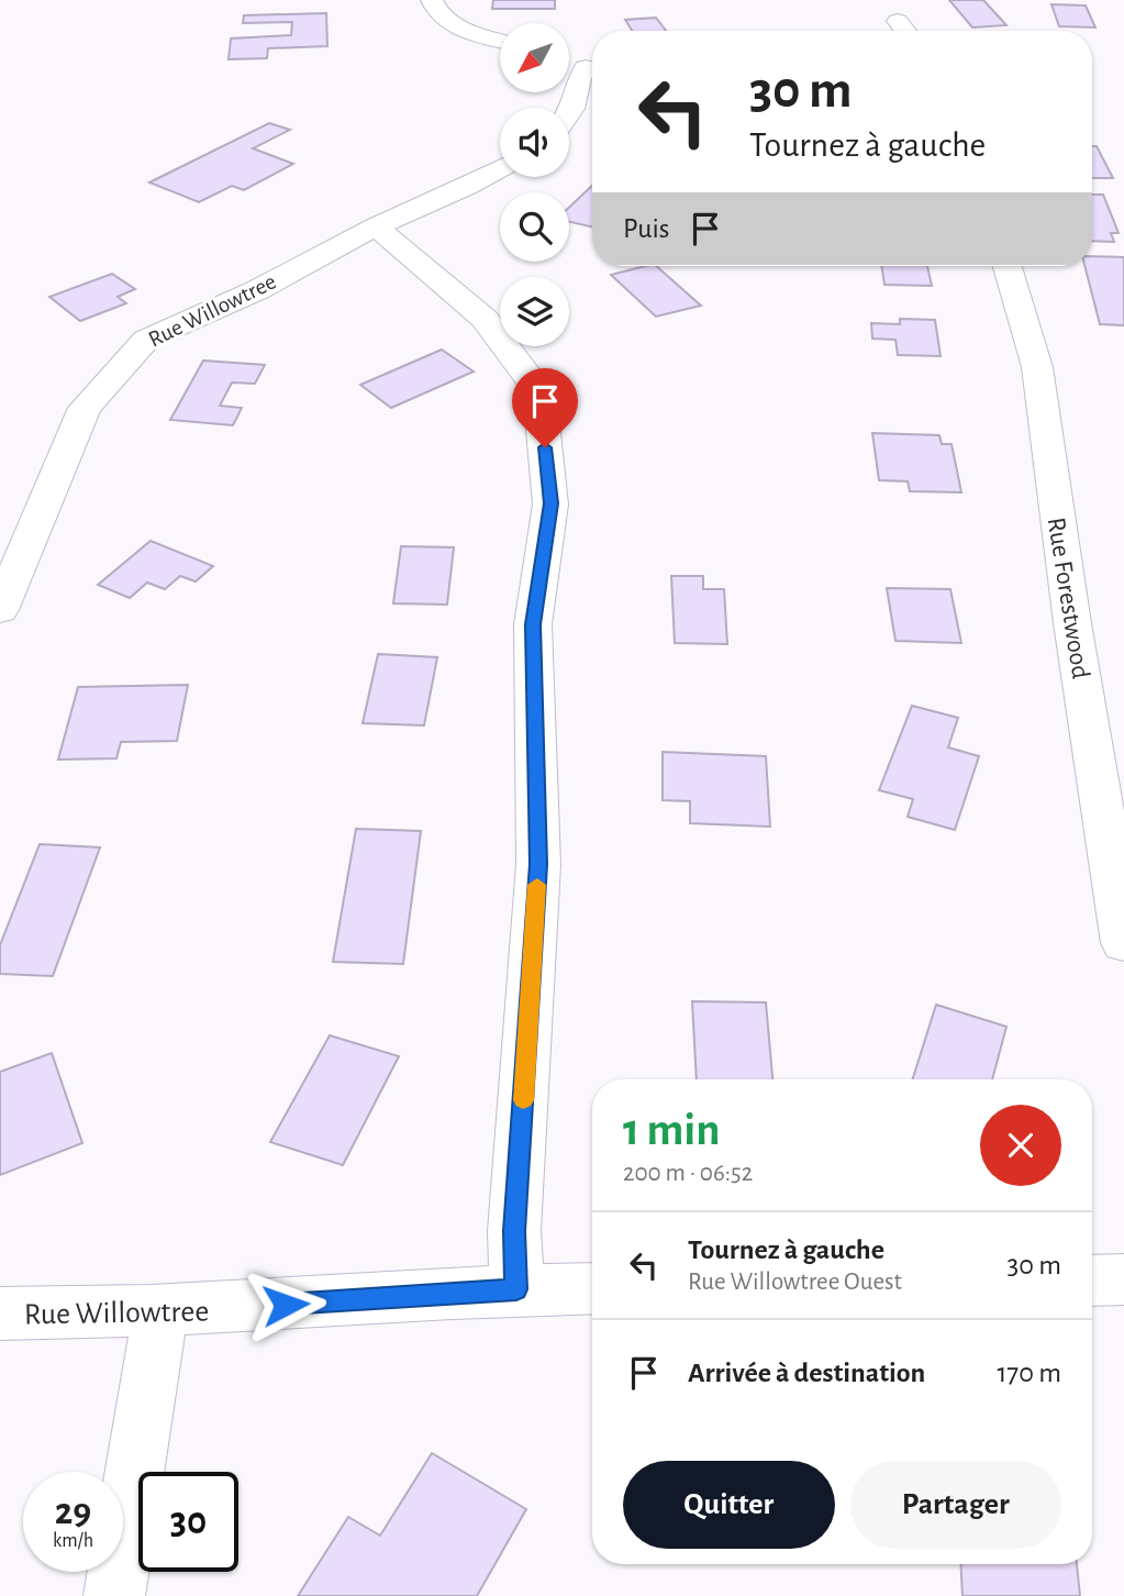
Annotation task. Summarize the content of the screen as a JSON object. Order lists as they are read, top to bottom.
{
  "streets": {
    "street": ["Rue Willowtree", "Rue Forestwood"]
  },
  "north": "bottom left",
  "page": {
    "turn": ["30 m", "Tournez à gauche"],
    "then": "Puis",
    "heading": ["1 min", "200 m · 06:52"],
    "list": [
      {
        "name": "Tournez à gauche",
        "note": "Rue Willowtree Ouest",
        "value": "30 m"
      },
      {
        "name": "Arrivée à destination",
        "value": "170 m"
      }
    ],
    "buttons": ["Quitter", "Partager"],
    "speed": "29 km/h",
    "limit": "30"
  }
}
